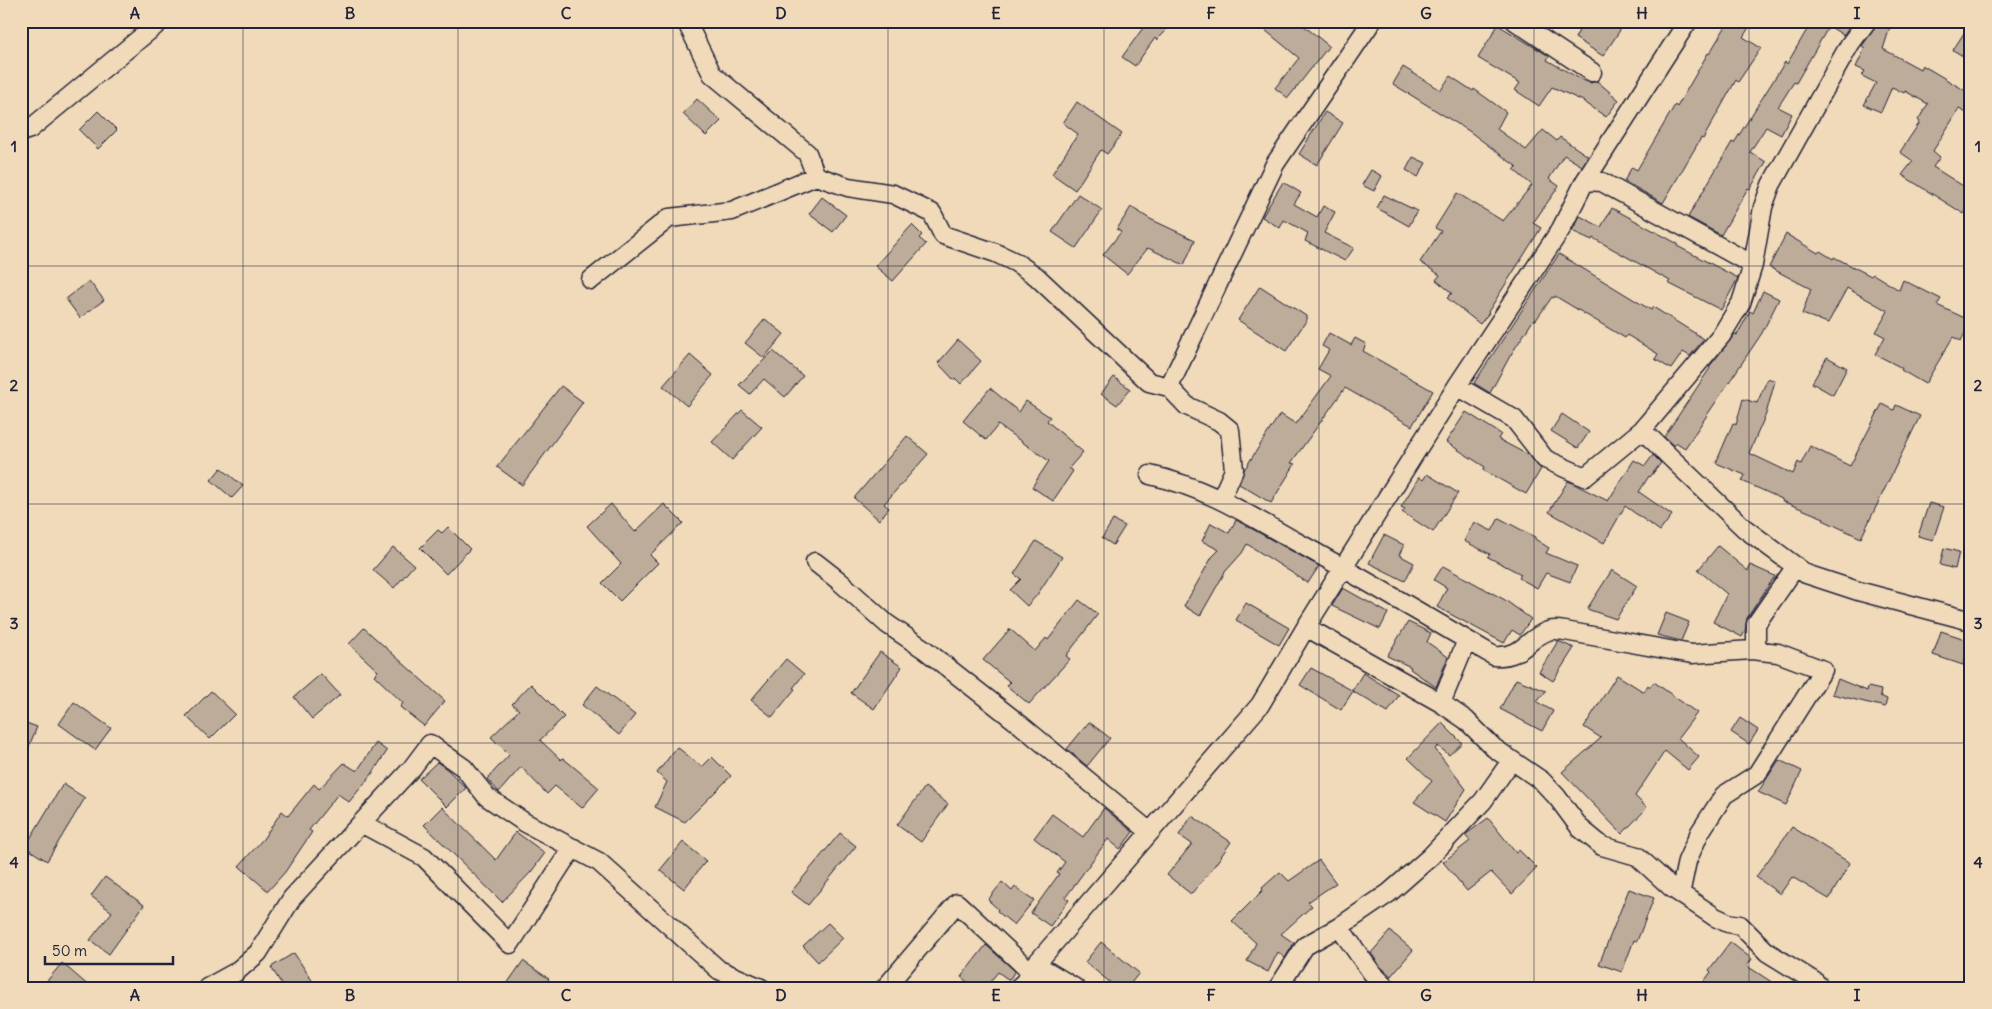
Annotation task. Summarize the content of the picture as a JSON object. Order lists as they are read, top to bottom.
{
  "scale_bar": "50 m",
  "grid": {
    "columns": [
      "A",
      "B",
      "C",
      "D",
      "E",
      "F",
      "G",
      "H",
      "I"
    ],
    "rows": [
      "1",
      "2",
      "3",
      "4"
    ]
  }
}
